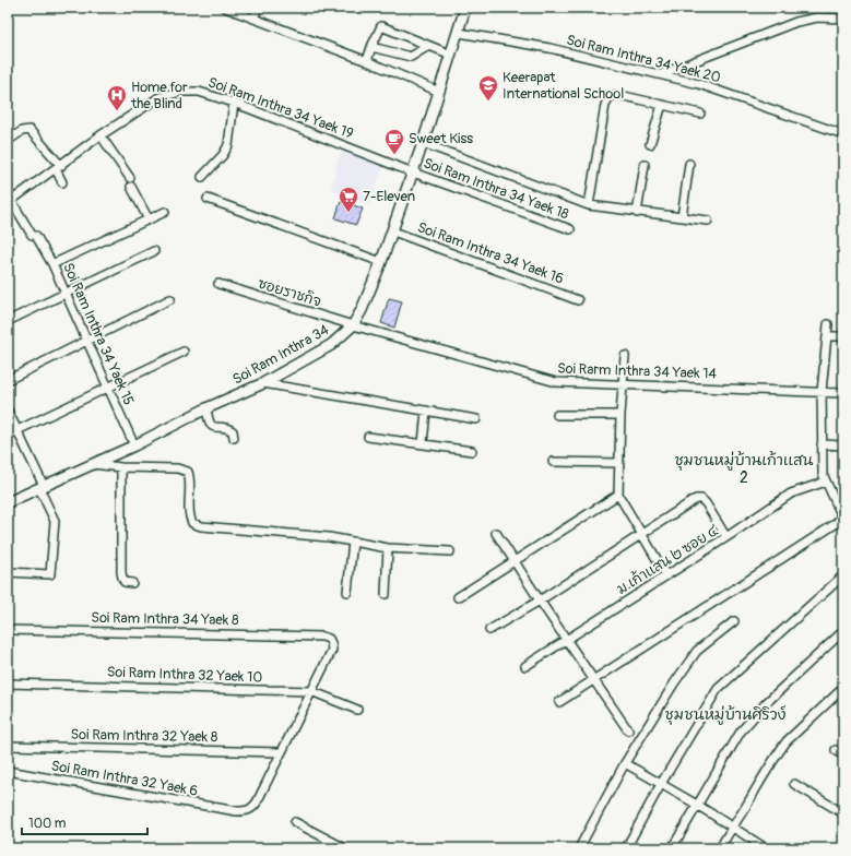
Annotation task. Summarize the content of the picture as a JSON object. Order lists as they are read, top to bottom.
{
  "streets": {
    "street": [
      "Soi Ram Inthra 34 Yaek 20",
      "Soi Ram Inthra 34 Yaek 19",
      "Soi Ram Inthra 34 Yaek 18",
      "Soi Ram Inthra 34 Yaek 16",
      "ซอยราชกิจ",
      "Soi Ram Inthra 34 Yaek 15",
      "Soi Ram Inthra 34",
      "Soi Rarm Inthra 34 Yaek 14",
      "ม.เก้าแสน ๒ ซอย ๔",
      "Soi Ram Inthra 34 Yaek 8",
      "Soi Ram Inthra 32 Yaek 10",
      "Soi Ram Inthra 32 Yaek 8",
      "Soi Ram Inthra 32 Yaek 6"
    ]
  },
  "crossings": [
    ["Soi Ram Inthra 34 Yaek 20", "Soi Ram Inthra 34"],
    ["Soi Ram Inthra 34 Yaek 19", "Soi Ram Inthra 34 Yaek 18"],
    ["Soi Ram Inthra 34 Yaek 19", "Soi Ram Inthra 34 Yaek 15"],
    ["Soi Ram Inthra 34 Yaek 19", "Soi Ram Inthra 34"],
    ["Soi Ram Inthra 34 Yaek 18", "Soi Ram Inthra 34"],
    ["Soi Ram Inthra 34 Yaek 16", "Soi Ram Inthra 34"],
    ["ซอยราชกิจ", "Soi Ram Inthra 34"],
    ["ซอยราชกิจ", "Soi Rarm Inthra 34 Yaek 14"],
    ["Soi Ram Inthra 34 Yaek 15", "Soi Ram Inthra 34"],
    ["Soi Ram Inthra 34", "Soi Rarm Inthra 34 Yaek 14"],
    ["Soi Ram Inthra 34 Yaek 8", "Soi Ram Inthra 32 Yaek 10"],
    ["Soi Ram Inthra 32 Yaek 8", "Soi Ram Inthra 32 Yaek 6"]
  ],
  "districts": ["ชุมชนหมู่บ้านเก้าแสน 2", "ชุมชนหมู่บ้านศิริวง์"],
  "places": {
    "school or university": ["Keerapat International School"],
    "hospital": ["Home for the Blind"],
    "cafe": ["Sweet Kiss"],
    "supermarket": ["7-Eleven"]
  },
  "scale_bar": "100 m"
}
